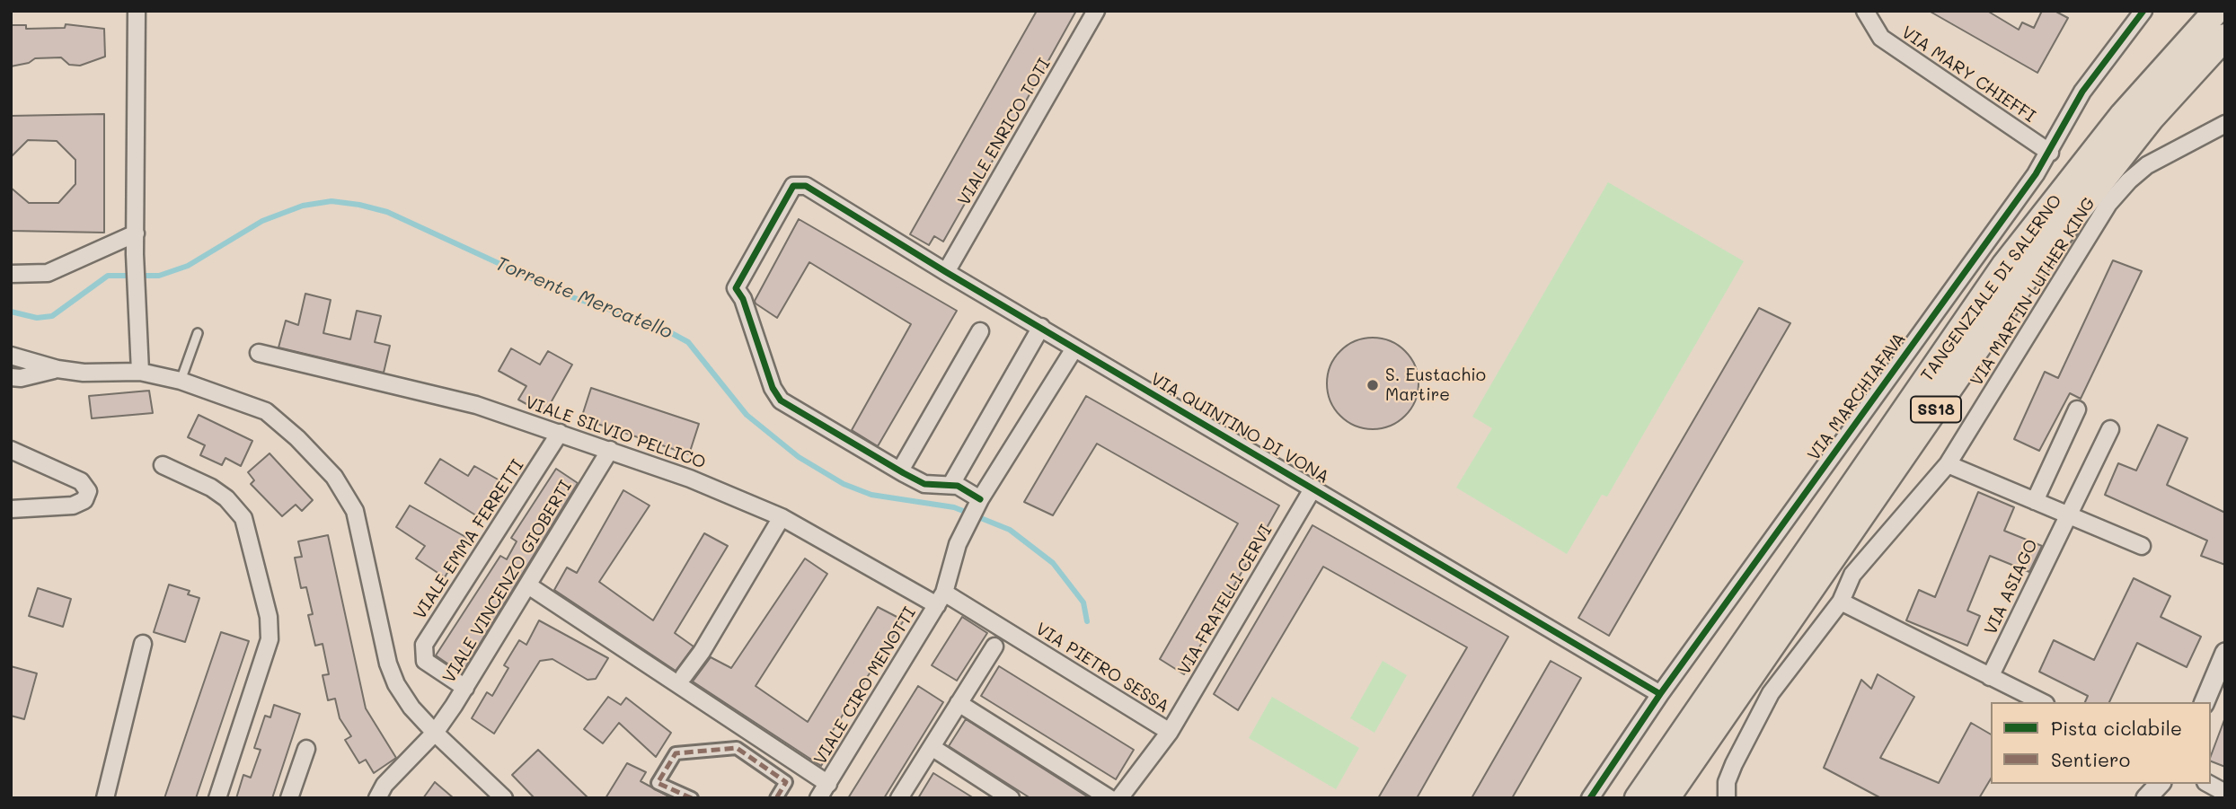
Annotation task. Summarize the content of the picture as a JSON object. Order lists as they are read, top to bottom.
{
  "streets": {
    "highway": ["TANGENZIALE DI SALERNO", "SS18"],
    "street": [
      "VIA MARY CHIEFFI",
      "VIALE ENRICO TOTI",
      "VIA MARTIN LUTHER KING",
      "VIA MARCHIAFAVA",
      "VIA QUINTINO DI VONA",
      "VIALE SILVIO PELLICO",
      "VIALE EMMA FERRETTI",
      "VIALE VINCENZO GIOBERTI",
      "VIA ASIAGO",
      "VIA FRATELLI CERVI",
      "VIA PIETRO SESSA",
      "VIALE CIRO MENOTTI"
    ]
  },
  "crossings": [
    ["VIA MARY CHIEFFI", "VIA MARCHIAFAVA"],
    ["VIALE ENRICO TOTI", "VIA QUINTINO DI VONA"],
    ["VIA MARCHIAFAVA", "VIA QUINTINO DI VONA"],
    ["VIA QUINTINO DI VONA", "VIA FRATELLI CERVI"],
    ["VIA QUINTINO DI VONA", "VIALE CIRO MENOTTI"],
    ["VIALE SILVIO PELLICO", "VIALE EMMA FERRETTI"],
    ["VIALE SILVIO PELLICO", "VIALE VINCENZO GIOBERTI"],
    ["VIALE SILVIO PELLICO", "VIA PIETRO SESSA"],
    ["VIALE SILVIO PELLICO", "VIALE CIRO MENOTTI"],
    ["VIALE EMMA FERRETTI", "VIALE VINCENZO GIOBERTI"],
    ["VIA FRATELLI CERVI", "VIA PIETRO SESSA"],
    ["VIA PIETRO SESSA", "VIALE CIRO MENOTTI"]
  ],
  "water": ["Torrente Mercatello"],
  "places": ["S. Eustachio Martire"],
  "legend": ["Pista ciclabile", "Sentiero"]
}
